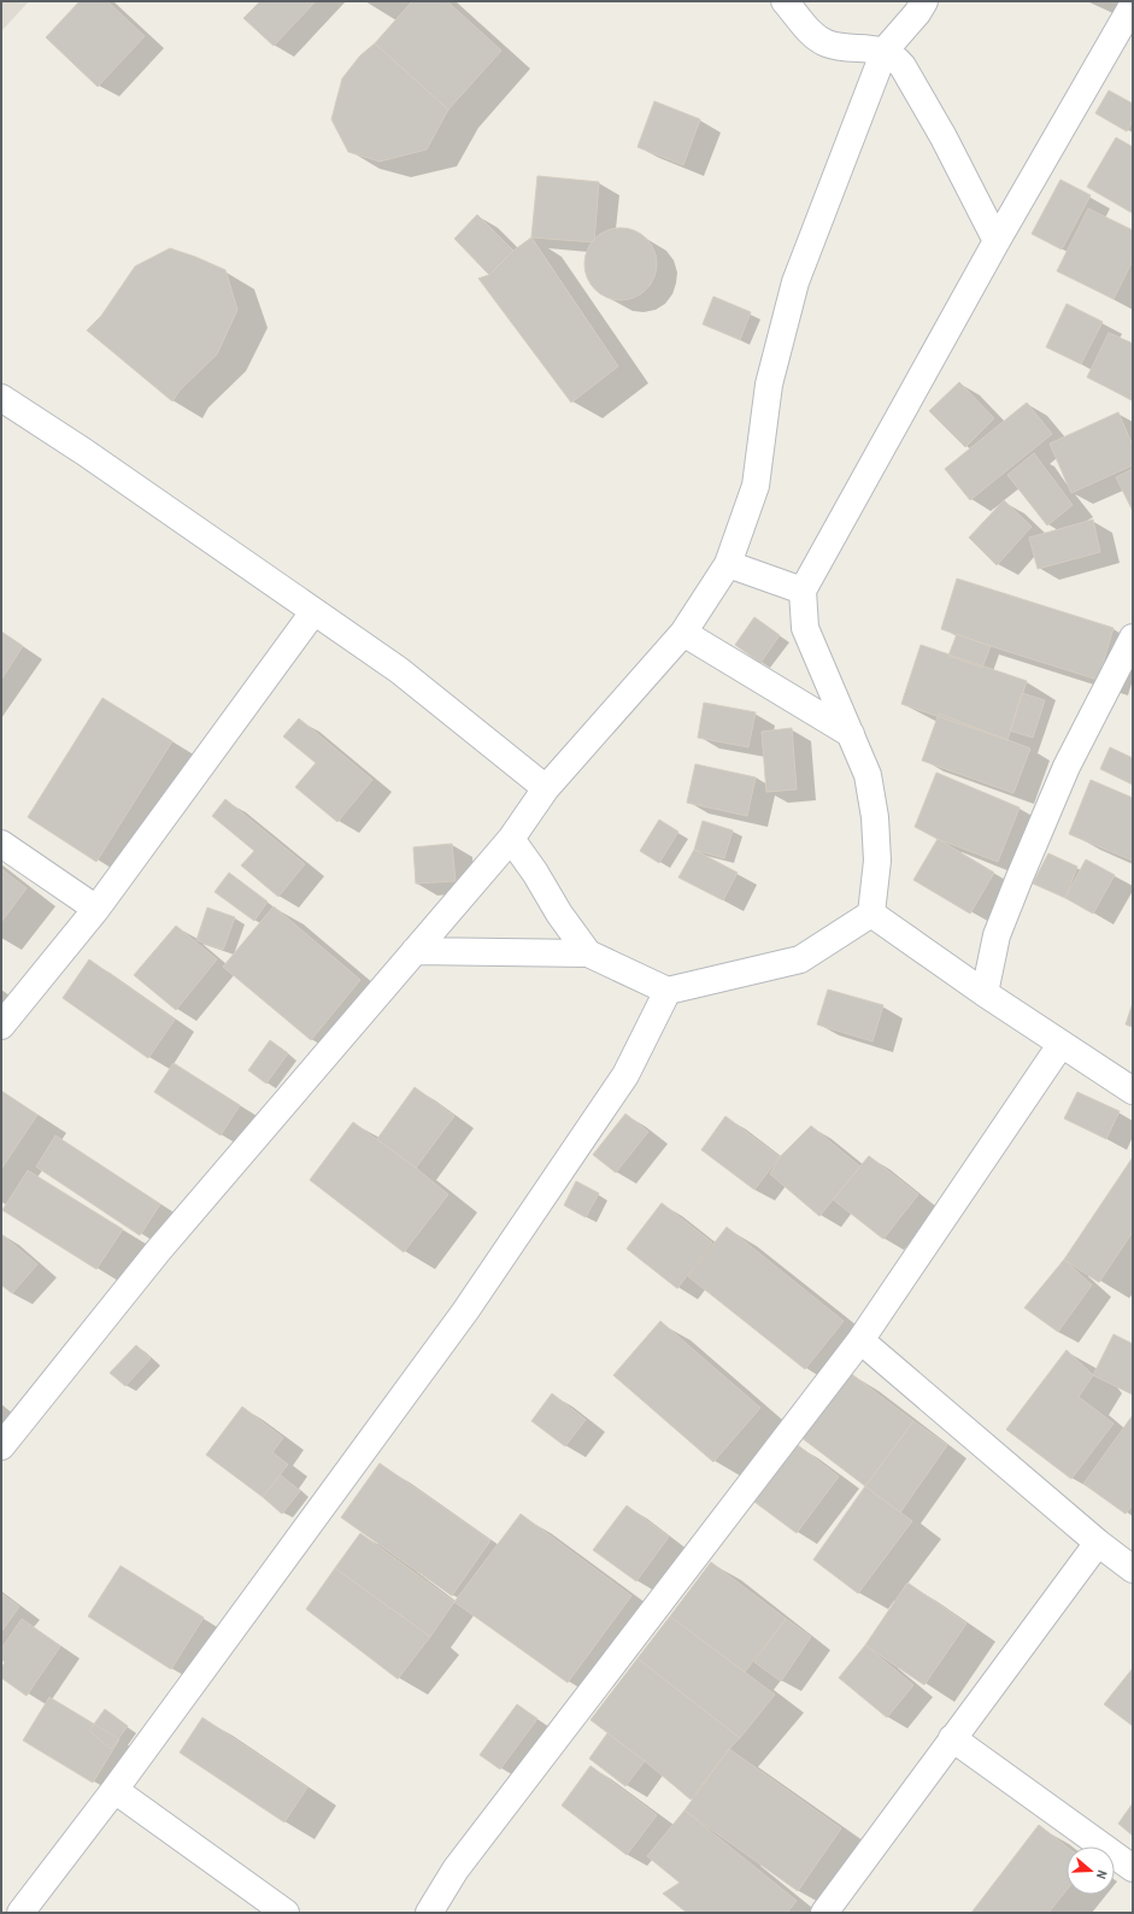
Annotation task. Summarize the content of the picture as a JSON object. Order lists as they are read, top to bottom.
{
  "north": "right"
}
